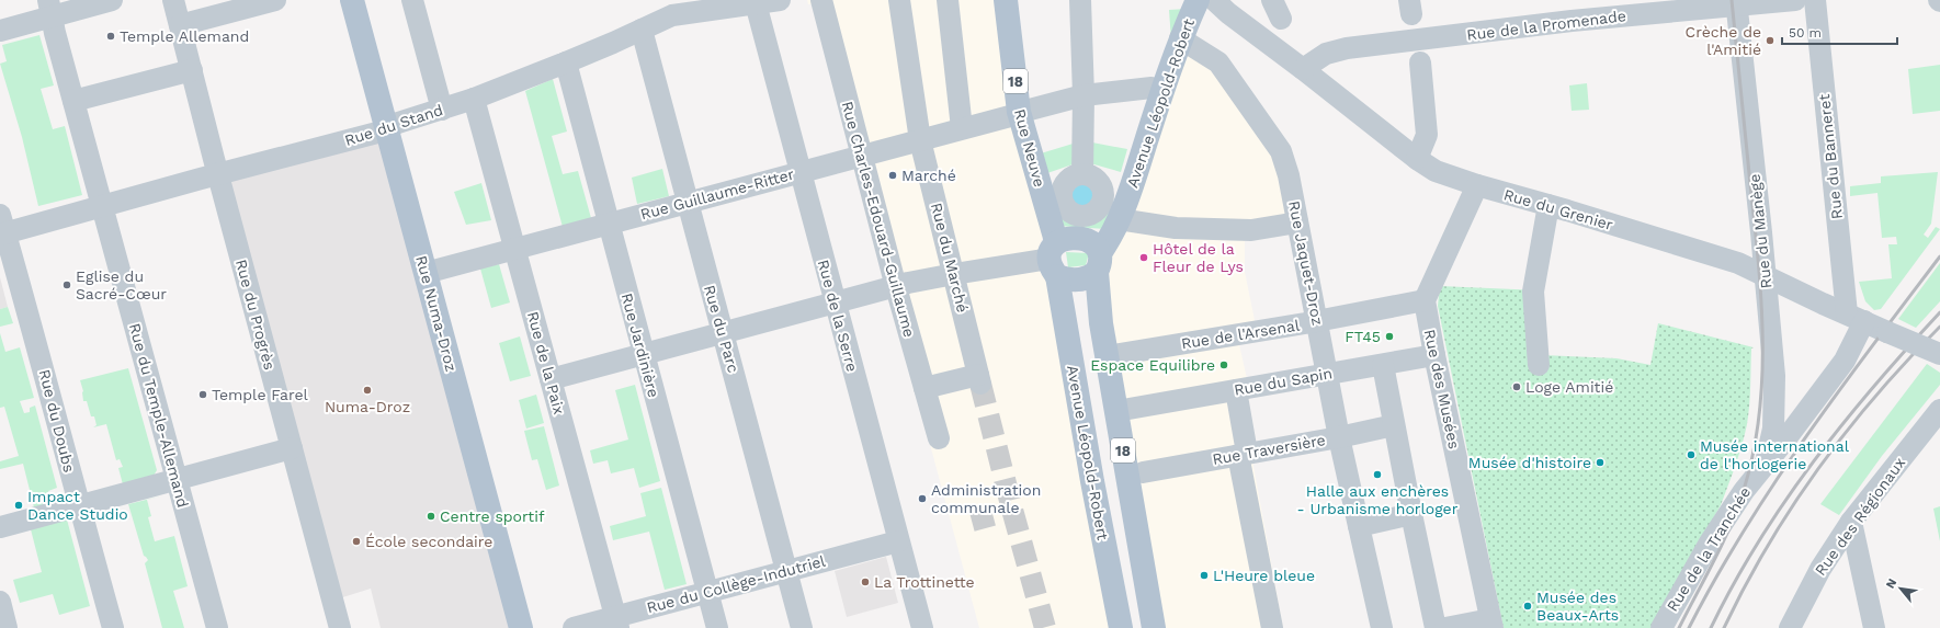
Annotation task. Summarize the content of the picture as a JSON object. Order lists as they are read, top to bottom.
{
  "streets": {
    "main road": [
      "18",
      "Avenue Léopold-Robert",
      "Rue Neuve",
      "Rue Numa-Droz"
    ],
    "street": [
      "Rue de la Promenade",
      "Rue du Stand",
      "Rue du Banneret",
      "Rue Guillaume-Ritter",
      "Rue du Grenier",
      "Rue Charles-Edouard-Guillaume",
      "Rue du Manège",
      "Rue du Marché",
      "Rue Jaquet-Droz",
      "Rue du Progrès",
      "Rue de la Serre",
      "Rue du Parc",
      "Rue de l'Arsenal",
      "Rue Jardinière",
      "Rue de la Paix",
      "Rue du Sapin",
      "Rue des Musées",
      "Rue du Temple-Allemand",
      "Rue du Doubs",
      "Rue Traversière",
      "Rue des Régionaux",
      "Rue de la Tranchée",
      "Rue du Collège-Indutriel"
    ]
  },
  "crossings": [
    ["Rue de la Promenade", "Rue du Grenier"],
    ["Rue de la Promenade", "Rue du Manège"],
    ["18", "Avenue Léopold-Robert"],
    ["18", "Rue Neuve"],
    ["18", "Rue de l'Arsenal"],
    ["18", "Rue du Sapin"],
    ["Avenue Léopold-Robert", "Rue Neuve"],
    ["Avenue Léopold-Robert", "Rue Jaquet-Droz"],
    ["Rue du Stand", "Rue Numa-Droz"],
    ["Rue du Stand", "Rue du Progrès"],
    ["Rue du Stand", "Rue de la Serre"],
    ["Rue du Stand", "Rue du Parc"],
    ["Rue du Stand", "Rue Jardinière"],
    ["Rue du Stand", "Rue de la Paix"],
    ["Rue du Stand", "Rue du Temple-Allemand"],
    ["Rue du Stand", "Rue du Doubs"],
    ["Rue du Banneret", "Rue du Grenier"],
    ["Rue du Banneret", "Rue de la Tranchée"],
    ["Rue Guillaume-Ritter", "Rue Charles-Edouard-Guillaume"],
    ["Rue Guillaume-Ritter", "Rue du Marché"],
    ["Rue Guillaume-Ritter", "Rue Numa-Droz"],
    ["Rue Guillaume-Ritter", "Rue de la Serre"],
    ["Rue Guillaume-Ritter", "Rue du Parc"],
    ["Rue Guillaume-Ritter", "Rue Jardinière"],
    ["Rue Guillaume-Ritter", "Rue de la Paix"],
    ["Rue du Grenier", "Rue du Manège"],
    ["Rue du Grenier", "Rue de la Tranchée"],
    ["Rue Charles-Edouard-Guillaume", "Rue du Marché"],
    ["Rue du Manège", "Rue de la Tranchée"],
    ["Rue Jaquet-Droz", "Rue de l'Arsenal"],
    ["Rue Jaquet-Droz", "Rue du Sapin"],
    ["Rue Jaquet-Droz", "Rue Traversière"],
    ["Rue de la Serre", "Rue du Collège-Indutriel"],
    ["Rue du Parc", "Rue du Collège-Indutriel"],
    ["Rue de l'Arsenal", "Rue des Musées"],
    ["Rue Jardinière", "Rue du Collège-Indutriel"],
    ["Rue de la Paix", "Rue du Collège-Indutriel"],
    ["Rue du Sapin", "Rue des Musées"]
  ],
  "places": [
    "Temple Allemand",
    "Crèche de l'Amitié",
    "Marché",
    "Hôtel de la Fleur de Lys",
    "Eglise du Sacré-Cœur",
    "FT45",
    "Espace Equilibre",
    "Loge Amitié",
    "Numa-Droz",
    "Temple Farel",
    "Musée international de l'horlogerie",
    "Musée d'histoire",
    "Halle aux enchères - Urbanisme horloger",
    "Administration communale",
    "Impact Dance Studio",
    "Centre sportif",
    "École secondaire",
    "L'Heure bleue",
    "La Trottinette",
    "Musée des Beaux-Arts"
  ],
  "scale_bar": "50 m",
  "north": "top left"
}
